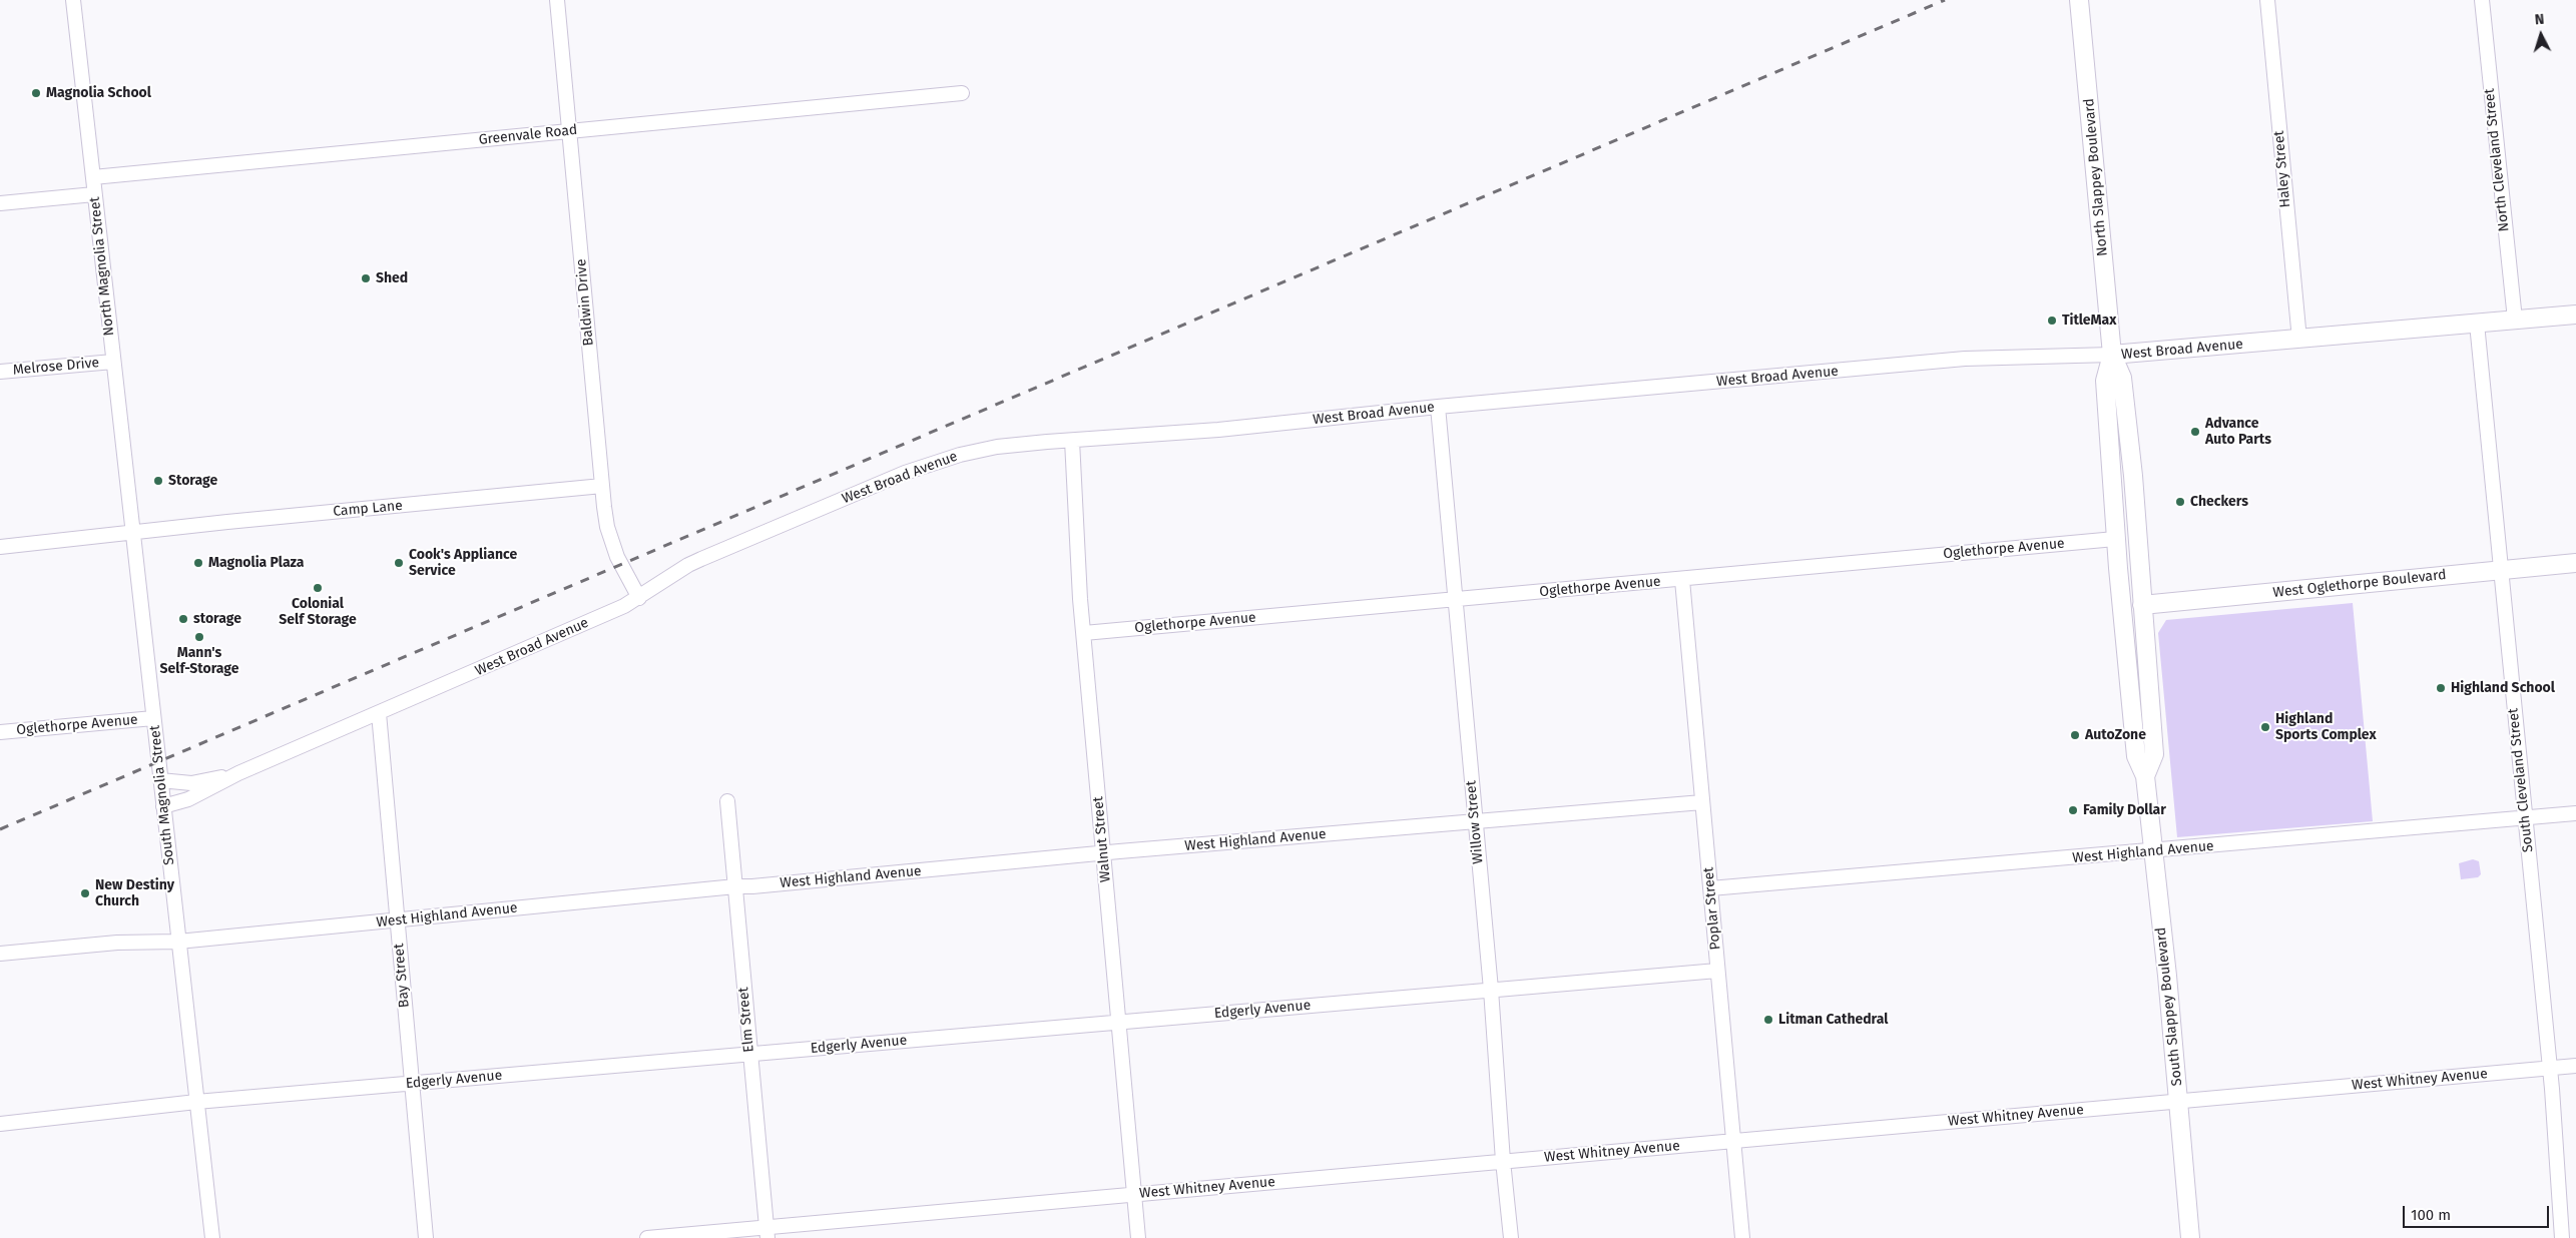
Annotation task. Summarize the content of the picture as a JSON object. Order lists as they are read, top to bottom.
{
  "streets": {
    "main road": [
      "North Slappey Boulevard",
      "West Broad Avenue",
      "West Oglethorpe Boulevard",
      "South Slappey Boulevard"
    ],
    "street": [
      "Greenvale Road",
      "North Cleveland Street",
      "Haley Street",
      "North Magnolia Street",
      "Baldwin Drive",
      "Melrose Drive",
      "Camp Lane",
      "Oglethorpe Avenue",
      "South Cleveland Street",
      "South Magnolia Street",
      "Willow Street",
      "Walnut Street",
      "West Highland Avenue",
      "Poplar Street",
      "Bay Street",
      "Edgerly Avenue",
      "Elm Street",
      "West Whitney Avenue"
    ]
  },
  "crossings": [
    ["Greenvale Road", "North Magnolia Street"],
    ["Greenvale Road", "Baldwin Drive"],
    ["North Cleveland Street", "West Broad Avenue"],
    ["Haley Street", "West Broad Avenue"],
    ["North Slappey Boulevard", "West Broad Avenue"],
    ["North Slappey Boulevard", "Oglethorpe Avenue"],
    ["North Slappey Boulevard", "West Oglethorpe Boulevard"],
    ["North Slappey Boulevard", "South Slappey Boulevard"],
    ["North Magnolia Street", "Melrose Drive"],
    ["North Magnolia Street", "Camp Lane"],
    ["North Magnolia Street", "South Magnolia Street"],
    ["Baldwin Drive", "West Broad Avenue"],
    ["Baldwin Drive", "Camp Lane"],
    ["West Broad Avenue", "South Cleveland Street"],
    ["West Broad Avenue", "South Magnolia Street"],
    ["West Broad Avenue", "Willow Street"],
    ["West Broad Avenue", "Walnut Street"],
    ["West Broad Avenue", "Bay Street"],
    ["Camp Lane", "South Magnolia Street"],
    ["Oglethorpe Avenue", "South Magnolia Street"],
    ["Oglethorpe Avenue", "Willow Street"],
    ["Oglethorpe Avenue", "Walnut Street"],
    ["Oglethorpe Avenue", "Poplar Street"],
    ["West Oglethorpe Boulevard", "South Cleveland Street"],
    ["West Oglethorpe Boulevard", "South Slappey Boulevard"],
    ["South Cleveland Street", "West Highland Avenue"],
    ["South Cleveland Street", "West Whitney Avenue"],
    ["South Magnolia Street", "West Highland Avenue"],
    ["South Magnolia Street", "Edgerly Avenue"],
    ["Willow Street", "West Highland Avenue"],
    ["Willow Street", "Edgerly Avenue"],
    ["Willow Street", "West Whitney Avenue"],
    ["Walnut Street", "West Highland Avenue"],
    ["Walnut Street", "Edgerly Avenue"],
    ["Walnut Street", "West Whitney Avenue"],
    ["West Highland Avenue", "Poplar Street"],
    ["West Highland Avenue", "Bay Street"],
    ["West Highland Avenue", "South Slappey Boulevard"],
    ["West Highland Avenue", "Elm Street"],
    ["Poplar Street", "Edgerly Avenue"],
    ["Poplar Street", "West Whitney Avenue"],
    ["Bay Street", "Edgerly Avenue"],
    ["South Slappey Boulevard", "West Whitney Avenue"],
    ["Edgerly Avenue", "Elm Street"],
    ["Elm Street", "West Whitney Avenue"]
  ],
  "places": [
    "Magnolia School",
    "Shed",
    "TitleMax",
    "Advance Auto Parts",
    "Storage",
    "Checkers",
    "Magnolia Plaza",
    "Cook's Appliance Service",
    "Colonial Self Storage",
    "storage",
    "Mann's Self-Storage",
    "Highland School",
    "Highland Sports Complex",
    "AutoZone",
    "Family Dollar",
    "New Destiny Church",
    "Litman Cathedral"
  ],
  "scale_bar": "100 m",
  "north": "top"
}
